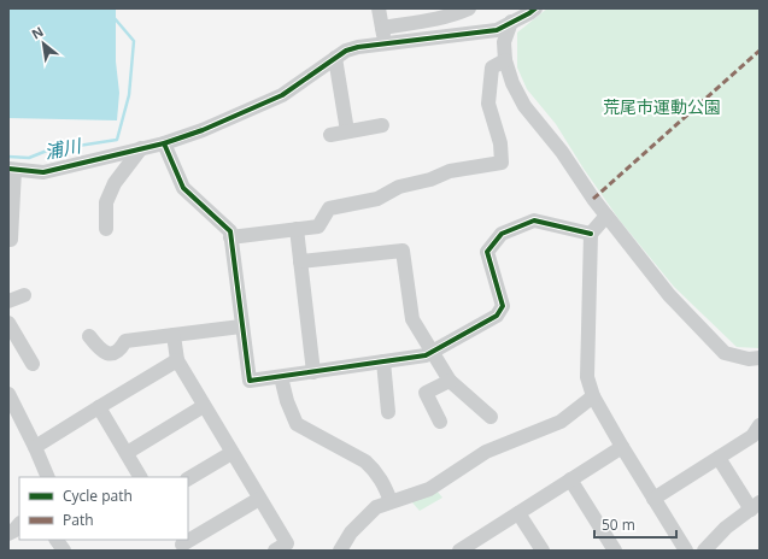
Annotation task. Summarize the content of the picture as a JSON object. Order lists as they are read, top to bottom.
{
  "water": ["浦川"],
  "parks": ["荒尾市運動公園"],
  "legend": ["Cycle path", "Path"],
  "scale_bar": "50 m",
  "north": "top left"
}
